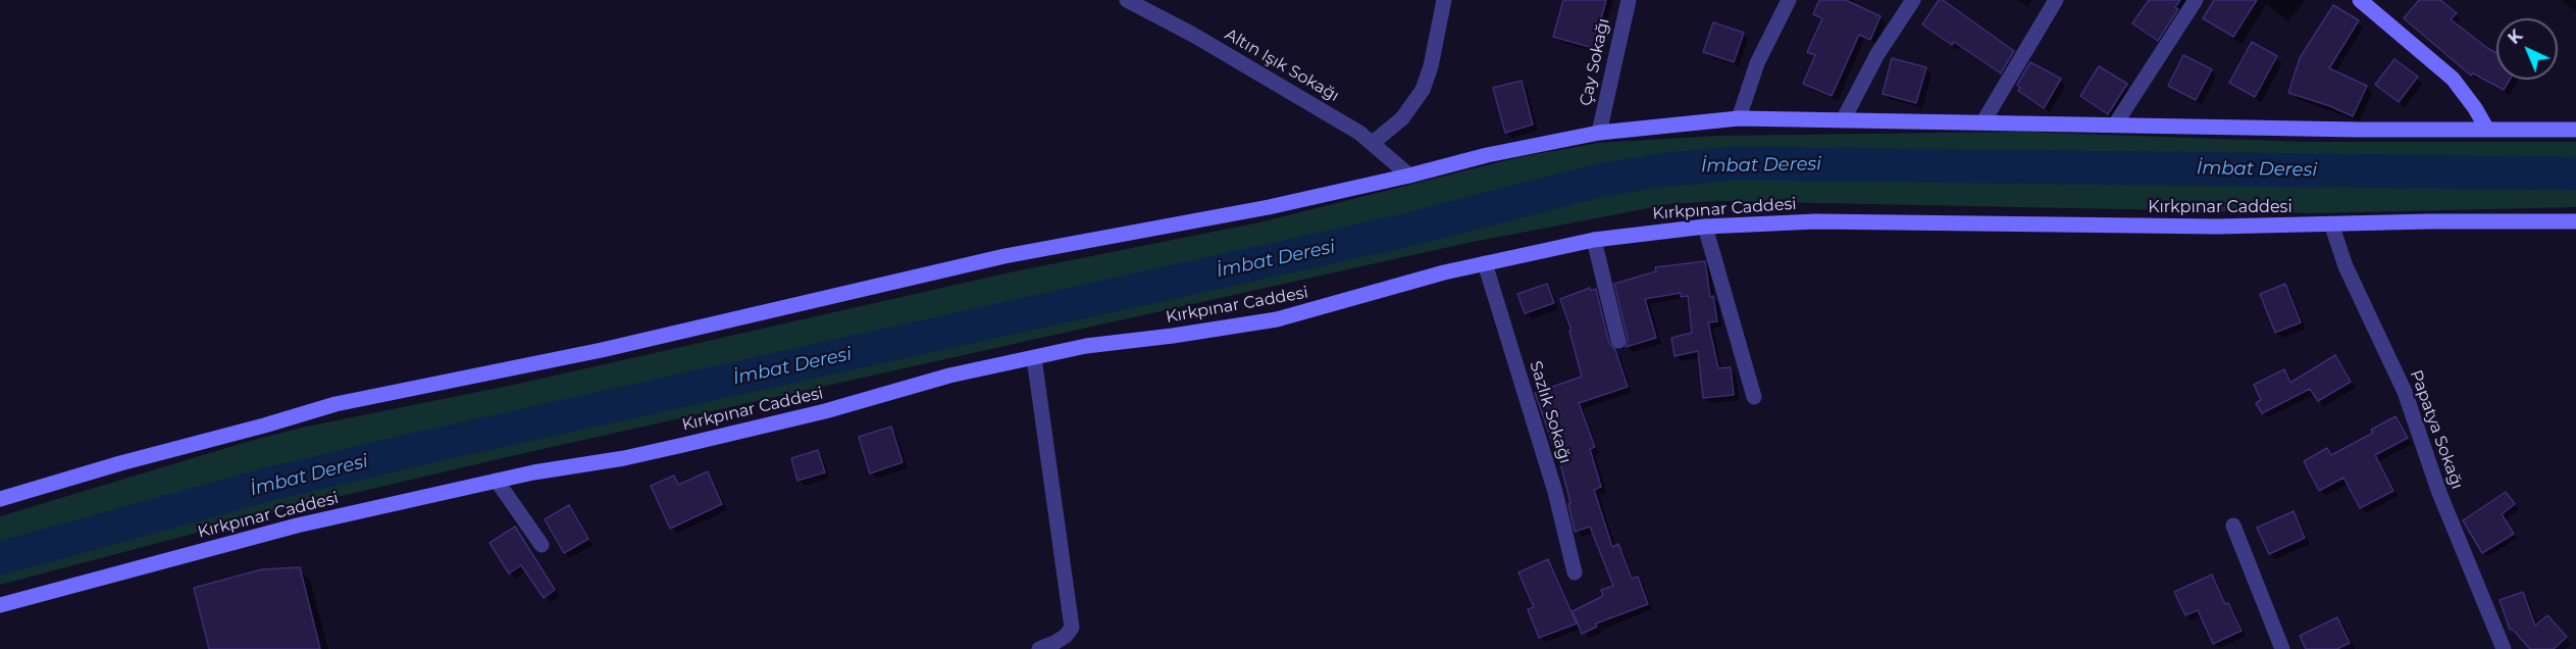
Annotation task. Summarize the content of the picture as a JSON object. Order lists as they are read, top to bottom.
{
  "streets": {
    "street": [
      "Çay Sokağı",
      "Altın Işık Sokağı",
      "Kırkpınar Caddesi",
      "Sazlık Sokağı",
      "Papatya Sokağı"
    ]
  },
  "crossings": [
    ["Kırkpınar Caddesi", "Sazlık Sokağı"],
    ["Kırkpınar Caddesi", "Papatya Sokağı"]
  ],
  "water": ["İmbat Deresi"],
  "north": "top left"
}
